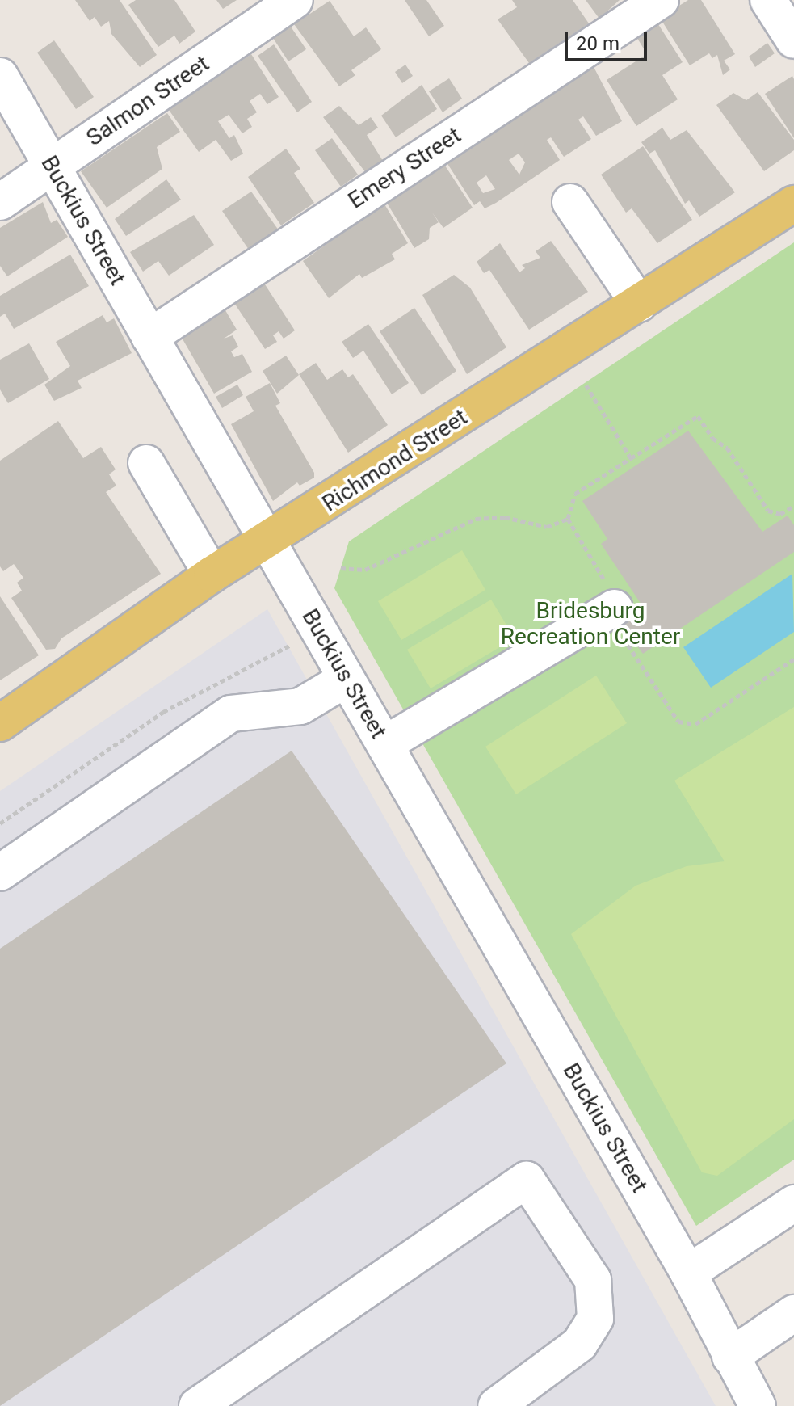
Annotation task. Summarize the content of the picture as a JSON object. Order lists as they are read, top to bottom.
{
  "streets": {
    "main road": ["Richmond Street"],
    "street": ["Salmon Street", "Emery Street", "Buckius Street"]
  },
  "crossings": [
    ["Salmon Street", "Buckius Street"],
    ["Emery Street", "Buckius Street"],
    ["Buckius Street", "Richmond Street"]
  ],
  "parks": ["Bridesburg Recreation Center"],
  "scale_bar": "20 m"
}
